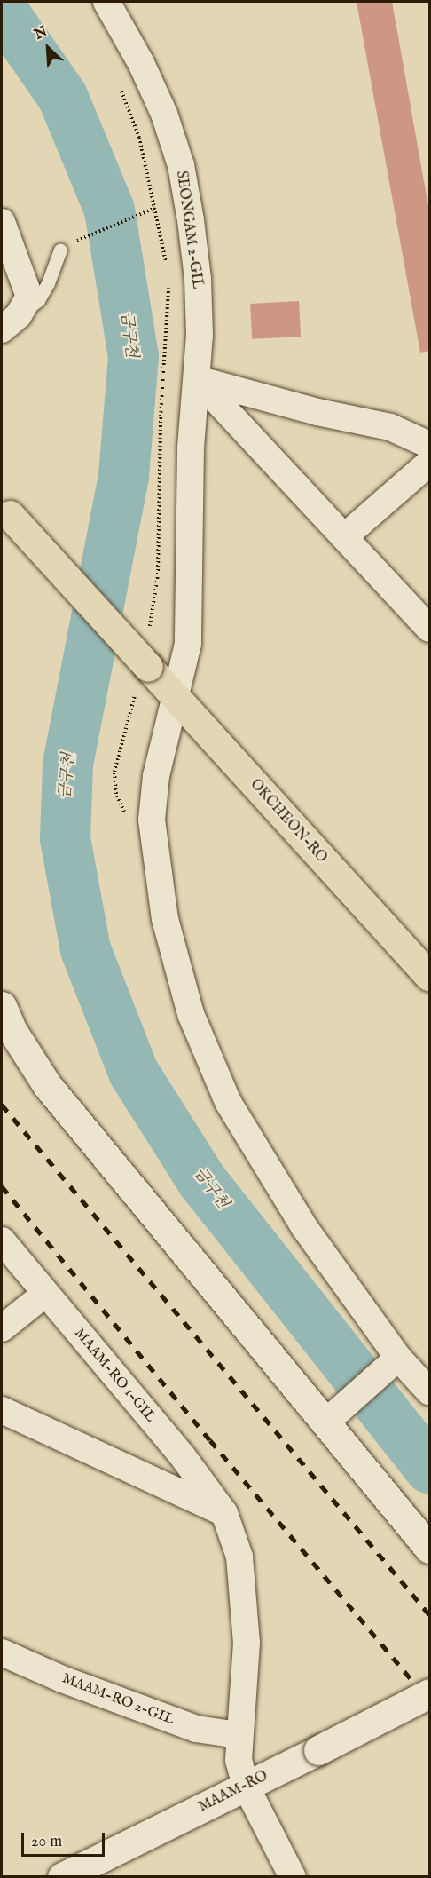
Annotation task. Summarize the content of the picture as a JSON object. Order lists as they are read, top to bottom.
{
  "streets": {
    "main road": ["OKCHEON-RO"],
    "street": [
      "SEONGAM 2-GIL",
      "MAAM-RO 1-GIL",
      "MAAM-RO 2-GIL",
      "MAAM-RO"
    ]
  },
  "crossings": [
    ["SEONGAM 2-GIL", "OKCHEON-RO"],
    ["MAAM-RO 1-GIL", "MAAM-RO 2-GIL"],
    ["MAAM-RO 1-GIL", "MAAM-RO"]
  ],
  "water": ["금구천"],
  "scale_bar": "20 m",
  "north": "top left"
}
